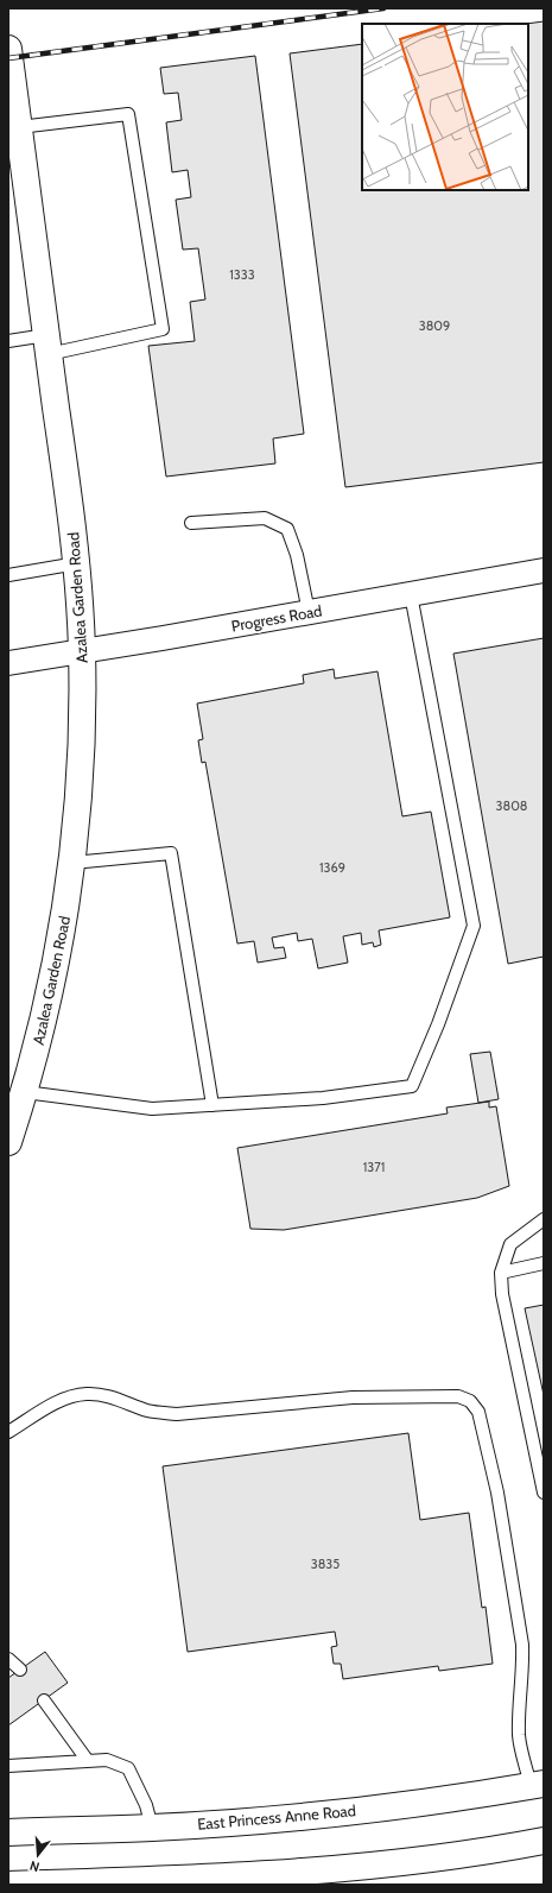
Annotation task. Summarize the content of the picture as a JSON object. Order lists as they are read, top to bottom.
{
  "streets": {
    "main road": ["Azalea Garden Road", "East Princess Anne Road"],
    "street": ["Progress Road"]
  },
  "crossings": [
    ["Azalea Garden Road", "Progress Road"]
  ],
  "house_numbers": [
    "1333",
    "3809",
    "3808",
    "1369",
    "1371",
    "3835"
  ],
  "north": "bottom"
}
